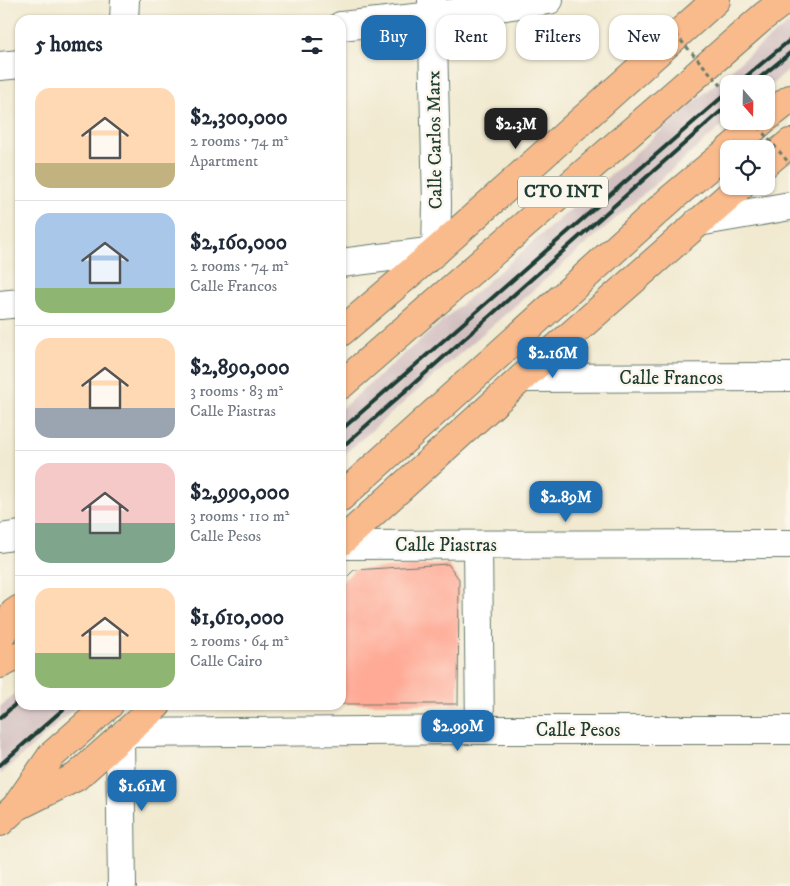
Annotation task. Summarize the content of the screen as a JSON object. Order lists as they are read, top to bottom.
{
  "streets": {
    "main road": ["CTO INT"],
    "street": [
      "Calle Carlos Marx",
      "Calle Francos",
      "Calle Piastras",
      "Calle Pesos"
    ]
  },
  "crossings": [
    ["Calle Carlos Marx", "CTO INT"]
  ],
  "north": "bottom",
  "page": {
    "chip": [
      "Buy",
      "Rent",
      "Filters",
      "New"
    ],
    "heading": "5 homes",
    "list": [
      {
        "name": "$2,300,000",
        "note": "2 rooms · 74 m² · Apartment"
      },
      {
        "name": "$2,160,000",
        "note": "2 rooms · 74 m² · Calle Francos"
      },
      {
        "name": "$2,890,000",
        "note": "3 rooms · 83 m² · Calle Piastras"
      },
      {
        "name": "$2,990,000",
        "note": "3 rooms · 110 m² · Calle Pesos"
      },
      {
        "name": "$1,610,000",
        "note": "2 rooms · 64 m² · Calle Cairo"
      }
    ],
    "price": [
      "$2.3M",
      "$2.16M",
      "$2.89M",
      "$2.99M",
      "$1.61M"
    ]
  }
}
